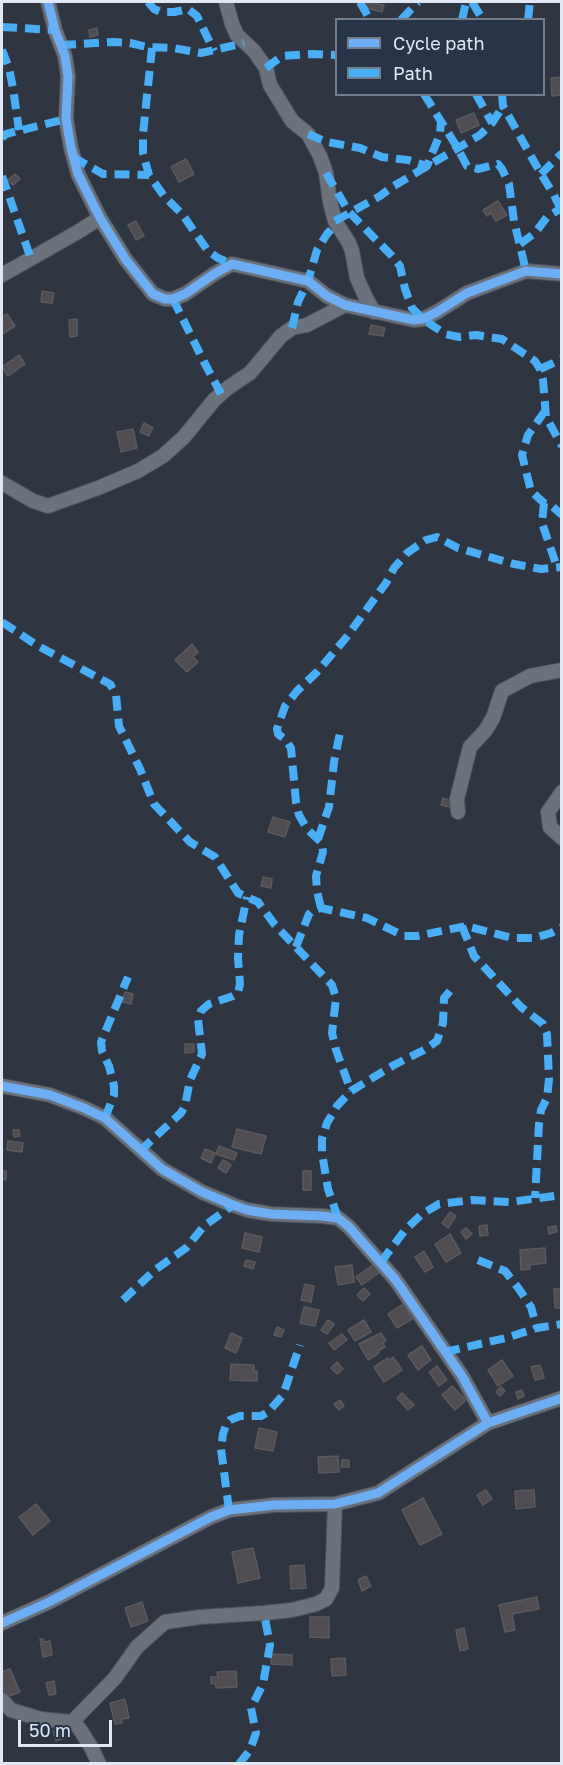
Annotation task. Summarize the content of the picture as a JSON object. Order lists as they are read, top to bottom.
{
  "legend": ["Cycle path", "Path"],
  "scale_bar": "50 m"
}
